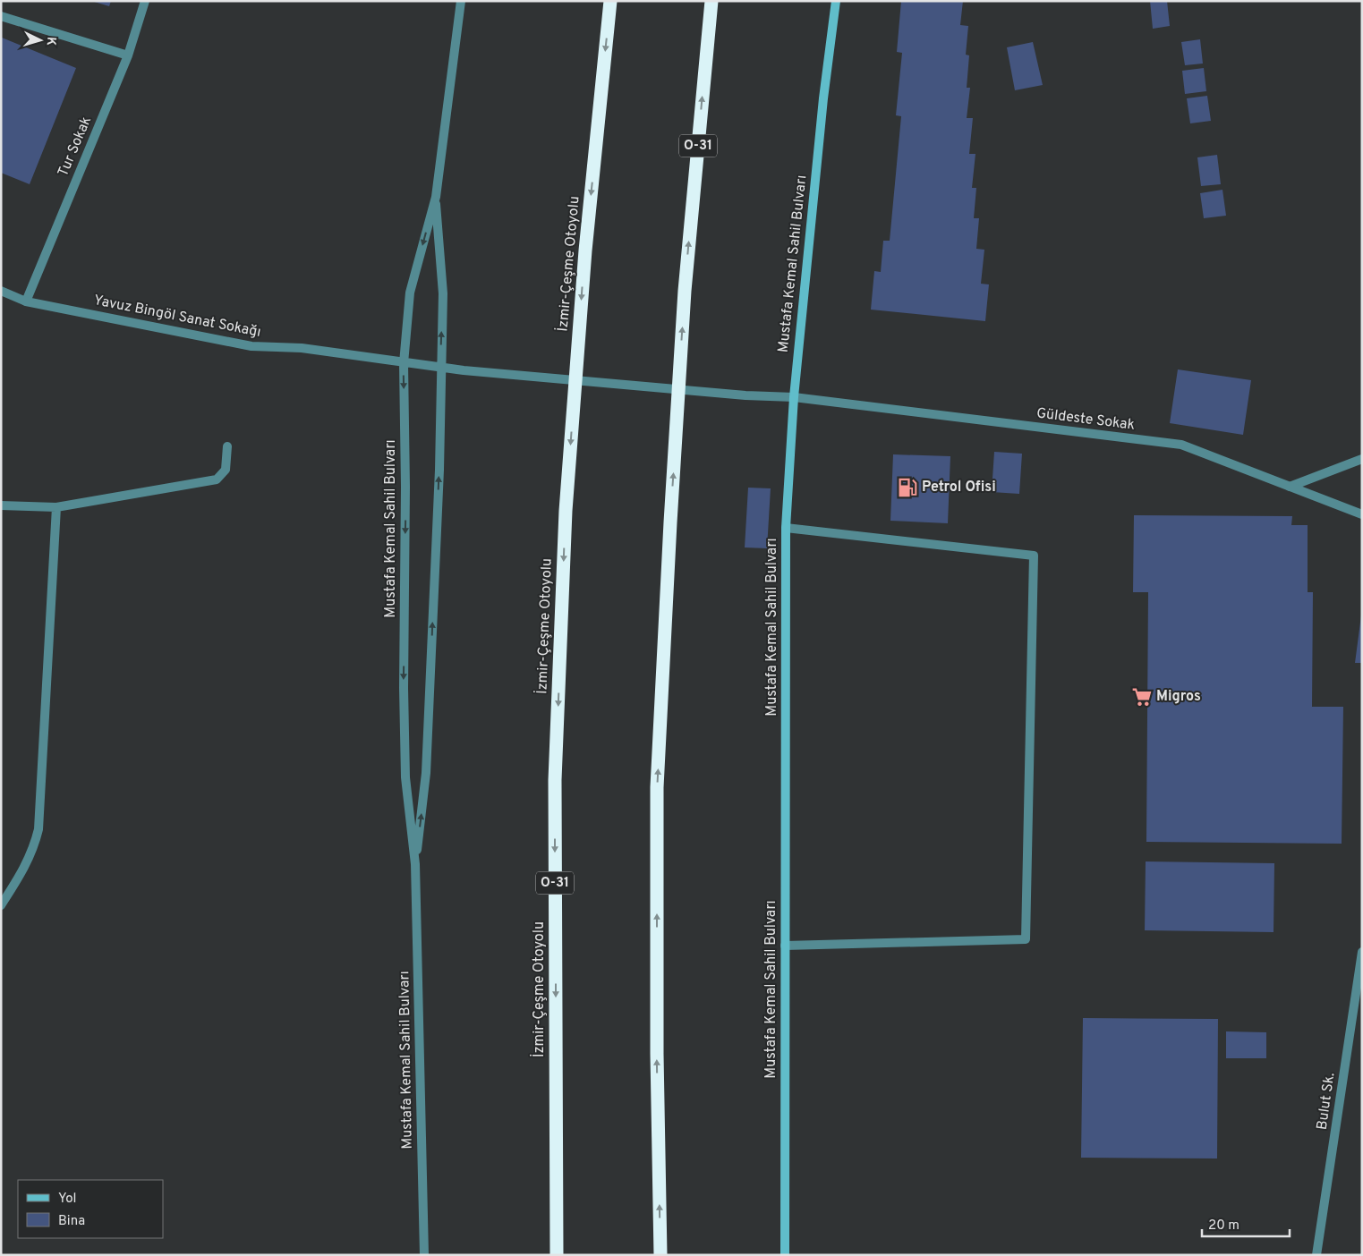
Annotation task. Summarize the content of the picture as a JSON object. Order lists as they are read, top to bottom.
{
  "streets": {
    "highway": ["O-31", "İzmir-Çeşme Otoyolu"],
    "main road": ["Mustafa Kemal Sahil Bulvarı"],
    "street": [
      "Tur Sokak",
      "Yavuz Bingöl Sanat Sokağı",
      "Güldeste Sokak",
      "Bulut Sk."
    ]
  },
  "crossings": [
    ["Tur Sokak", "Yavuz Bingöl Sanat Sokağı"],
    ["Mustafa Kemal Sahil Bulvarı", "Yavuz Bingöl Sanat Sokağı"],
    ["Mustafa Kemal Sahil Bulvarı", "Güldeste Sokak"],
    ["Yavuz Bingöl Sanat Sokağı", "Güldeste Sokak"]
  ],
  "places": {
    "fuel station": ["Petrol Ofisi"],
    "supermarket": ["Migros"]
  },
  "legend": ["Yol", "Bina"],
  "scale_bar": "20 m",
  "north": "right"
}
